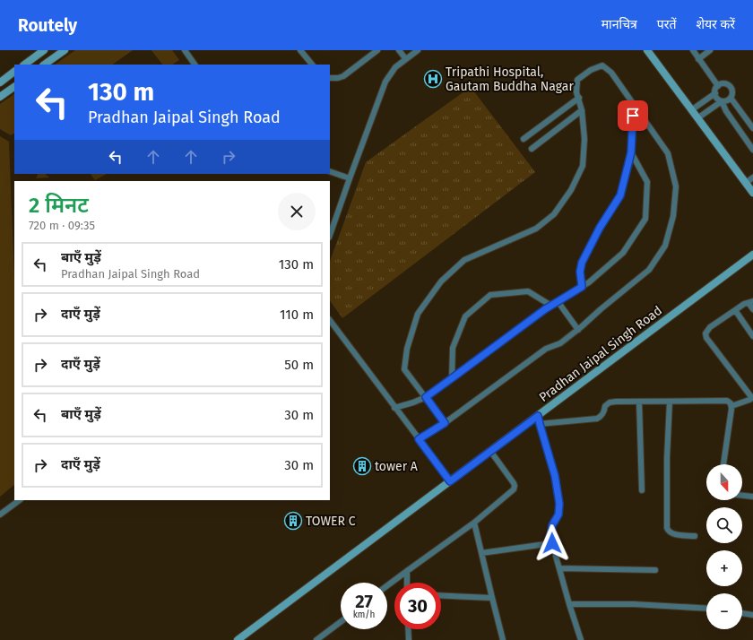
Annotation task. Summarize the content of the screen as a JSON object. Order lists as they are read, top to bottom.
{
  "streets": {
    "street": ["Pradhan Jaipal Singh Road"]
  },
  "places": {
    "hospital": ["Tripathi Hospital, Gautam Buddha Nagar"],
    "building": ["tower A", "TOWER C"]
  },
  "north": "bottom",
  "page": {
    "header": "Routely",
    "nav": ["मानचित्र", "परतें", "शेयर करें"],
    "turn": ["130 m", "Pradhan Jaipal Singh Road"],
    "heading": ["2 मिनट", "720 m · 09:35"],
    "list": [
      {
        "name": "बाएँ मुड़ें",
        "note": "Pradhan Jaipal Singh Road",
        "value": "130 m"
      },
      {
        "name": "दाएँ मुड़ें",
        "value": "110 m"
      },
      {
        "name": "दाएँ मुड़ें",
        "value": "50 m"
      },
      {
        "name": "बाएँ मुड़ें",
        "value": "30 m"
      },
      {
        "name": "दाएँ मुड़ें",
        "value": "30 m"
      }
    ],
    "map_buttons": ["+", "−"],
    "speed": "27 km/h",
    "limit": "30"
  }
}
